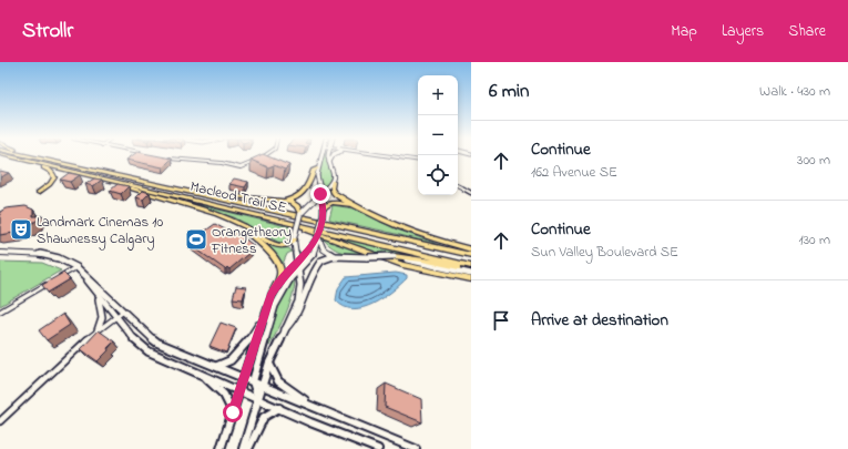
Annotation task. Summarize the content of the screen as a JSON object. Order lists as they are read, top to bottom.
{
  "streets": {
    "highway": ["Macleod Trail SE"]
  },
  "places": {
    "theatre": ["Landmark Cinemas 10 Shawnessy Calgary"],
    "sports": ["Orangetheory Fitness"]
  },
  "page": {
    "header": "Strollr",
    "nav": ["Map", "Layers", "Share"],
    "heading": ["6 min", "Walk · 430 m"],
    "map_buttons": ["+", "−"],
    "list": [
      ["Continue", "162 Avenue SE", "300 m"],
      ["Continue", "Sun Valley Boulevard SE", "130 m"],
      "Arrive at destination"
    ]
  }
}
